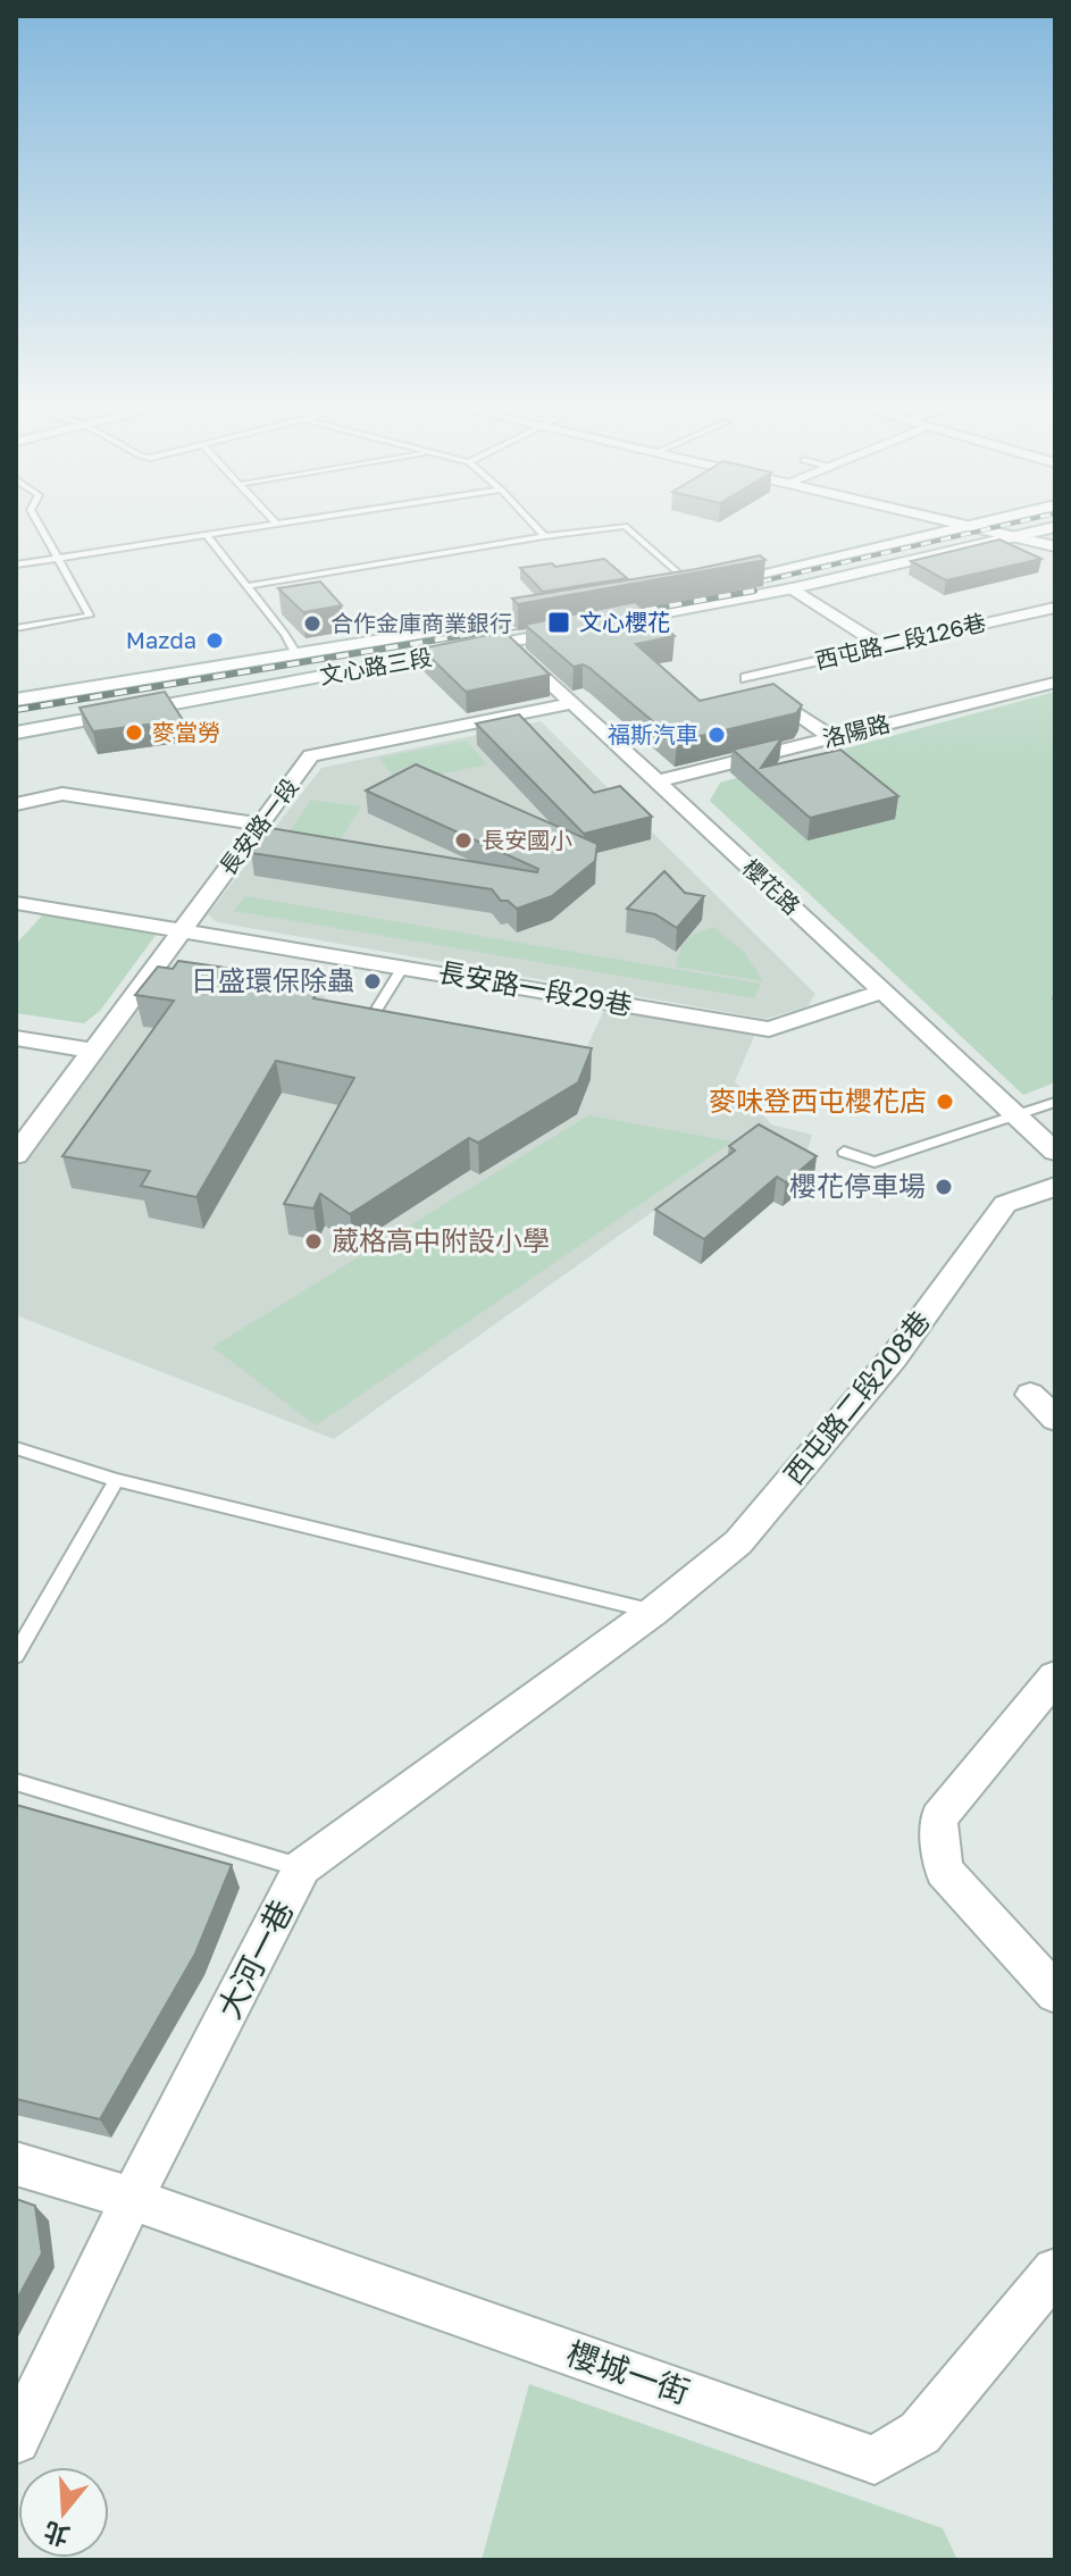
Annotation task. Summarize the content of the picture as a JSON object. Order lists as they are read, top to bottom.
{
  "streets": {
    "street": [
      "西屯路二段126巷",
      "文心路三段",
      "洛陽路",
      "長安路一段",
      "櫻花路",
      "長安路一段29巷",
      "西屯路二段208巷",
      "大河一巷",
      "櫻城一街"
    ]
  },
  "crossings": [
    ["西屯路二段126巷", "洛陽路"],
    ["文心路三段", "櫻花路"],
    ["洛陽路", "櫻花路"],
    ["長安路一段", "櫻花路"],
    ["長安路一段", "長安路一段29巷"],
    ["櫻花路", "長安路一段29巷"],
    ["西屯路二段208巷", "大河一巷"],
    ["大河一巷", "櫻城一街"]
  ],
  "places": {
    "transit": ["文心櫻花"],
    "other": [
      "合作金庫商業銀行",
      "Mazda",
      "麥當勞",
      "福斯汽車",
      "長安國小",
      "日盛環保除蟲",
      "麥味登西屯櫻花店",
      "櫻花停車場",
      "葳格高中附設小學"
    ]
  },
  "north": "bottom"
}
